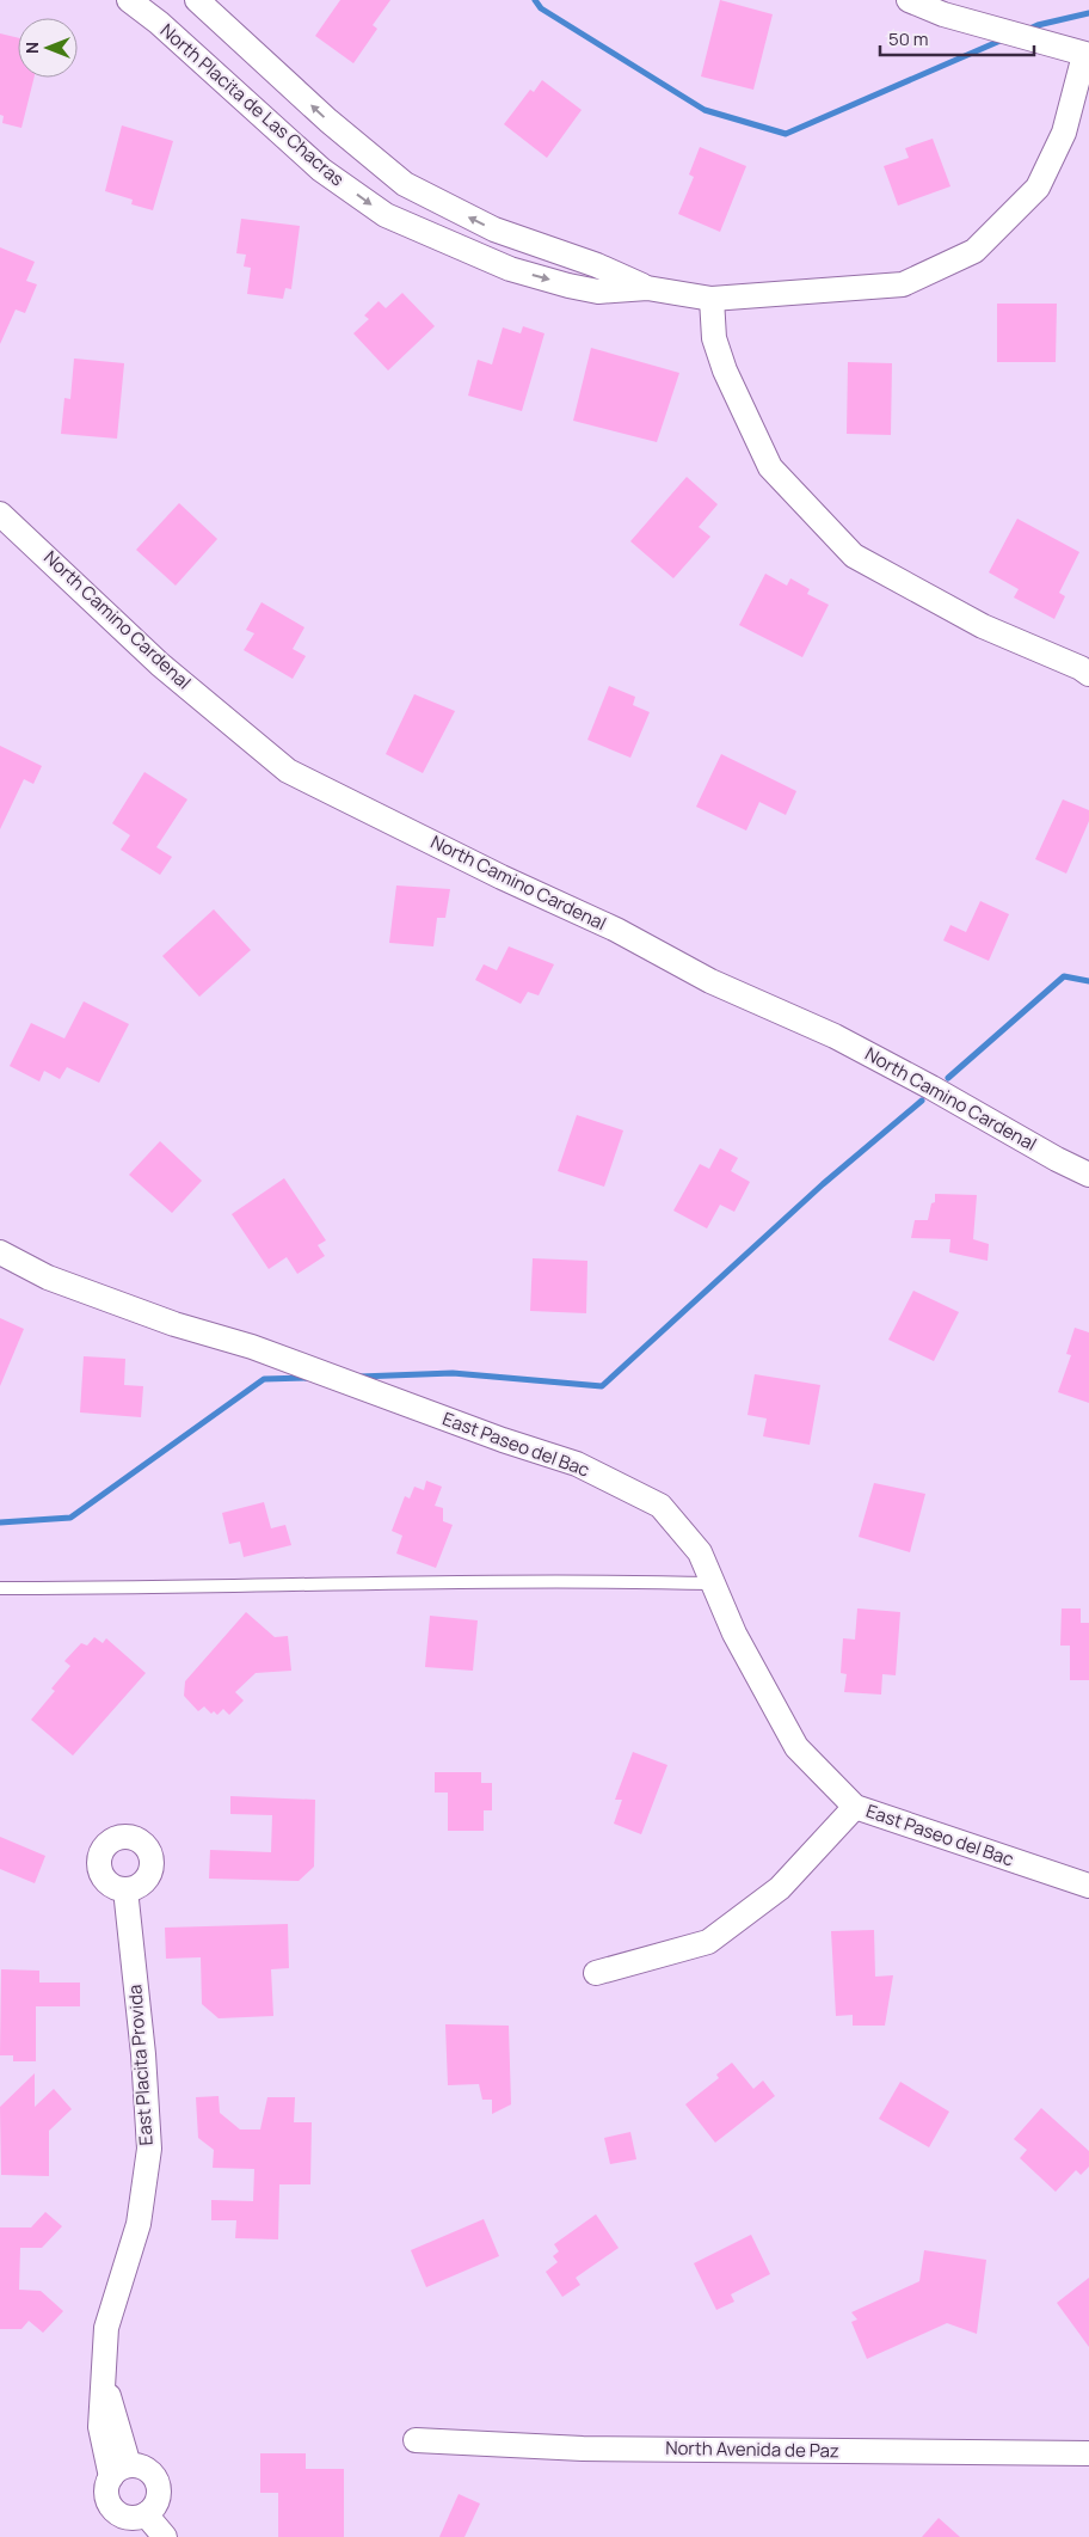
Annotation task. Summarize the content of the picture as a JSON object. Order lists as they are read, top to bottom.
{
  "streets": {
    "street": [
      "North Placita de Las Chacras",
      "North Camino Cardenal",
      "East Paseo del Bac",
      "East Placita Provida",
      "North Avenida de Paz"
    ]
  },
  "scale_bar": "50 m",
  "north": "left"
}
